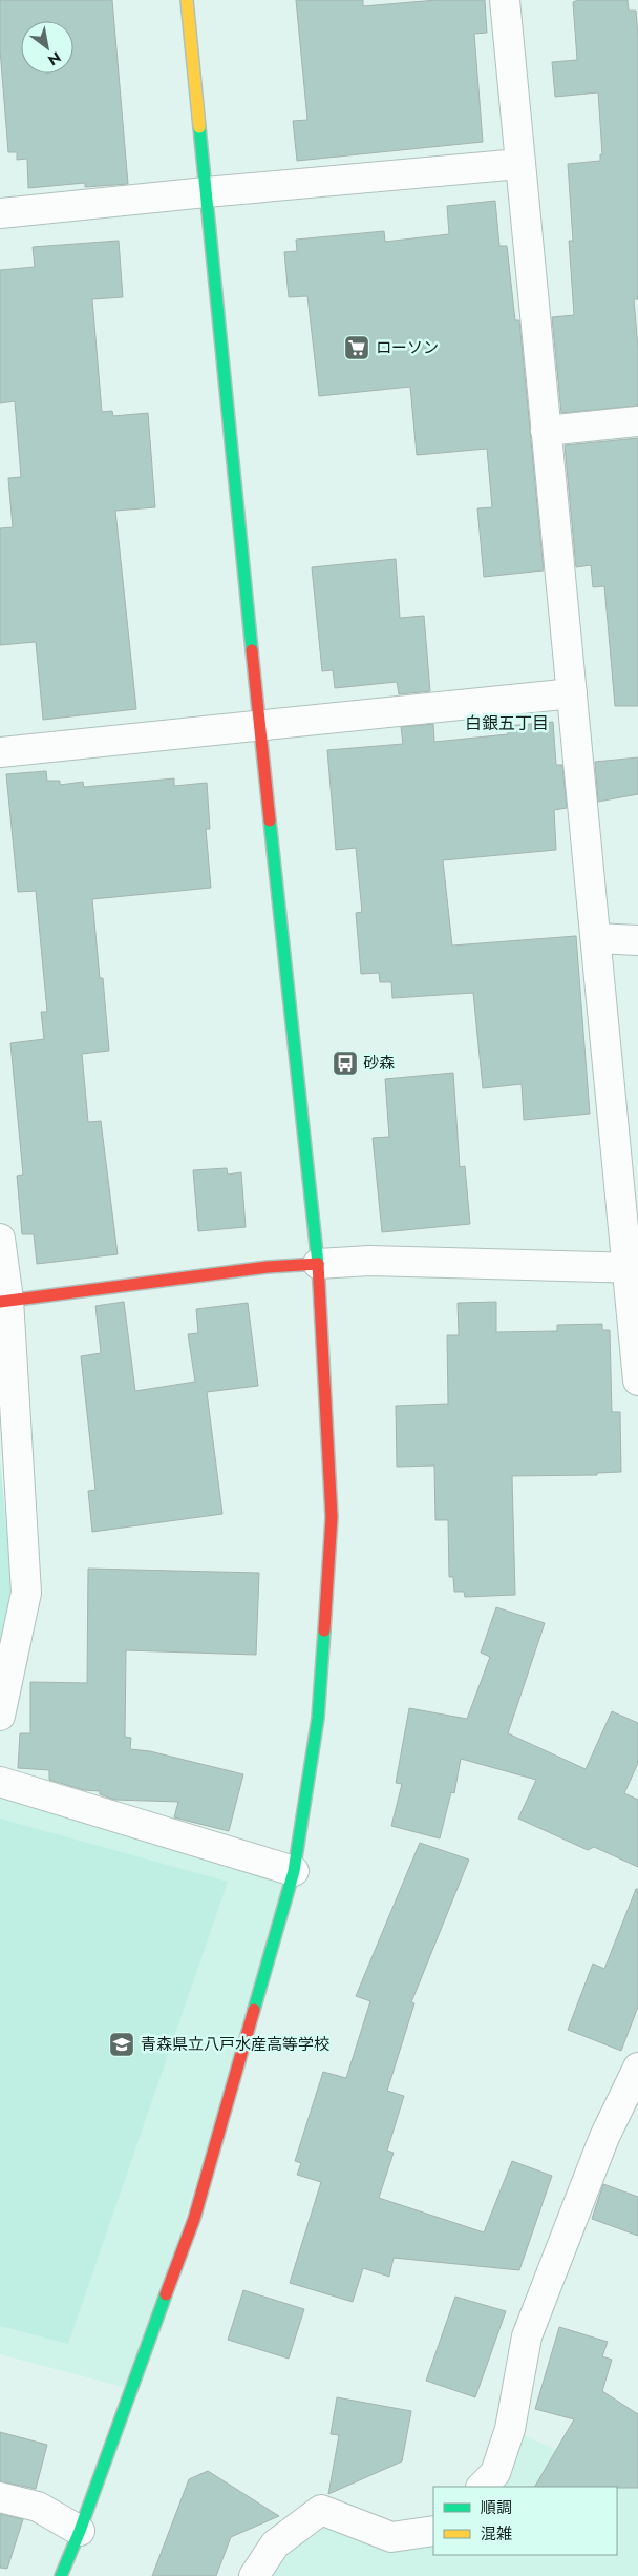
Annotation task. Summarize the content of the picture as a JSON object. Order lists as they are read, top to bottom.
{
  "districts": ["白銀五丁目"],
  "places": {
    "supermarket": ["ローソン"],
    "bus stop": ["砂森"],
    "school or university": ["青森県立八戸水産高等学校"]
  },
  "legend": ["順調", "混雑"],
  "north": "bottom right"
}
